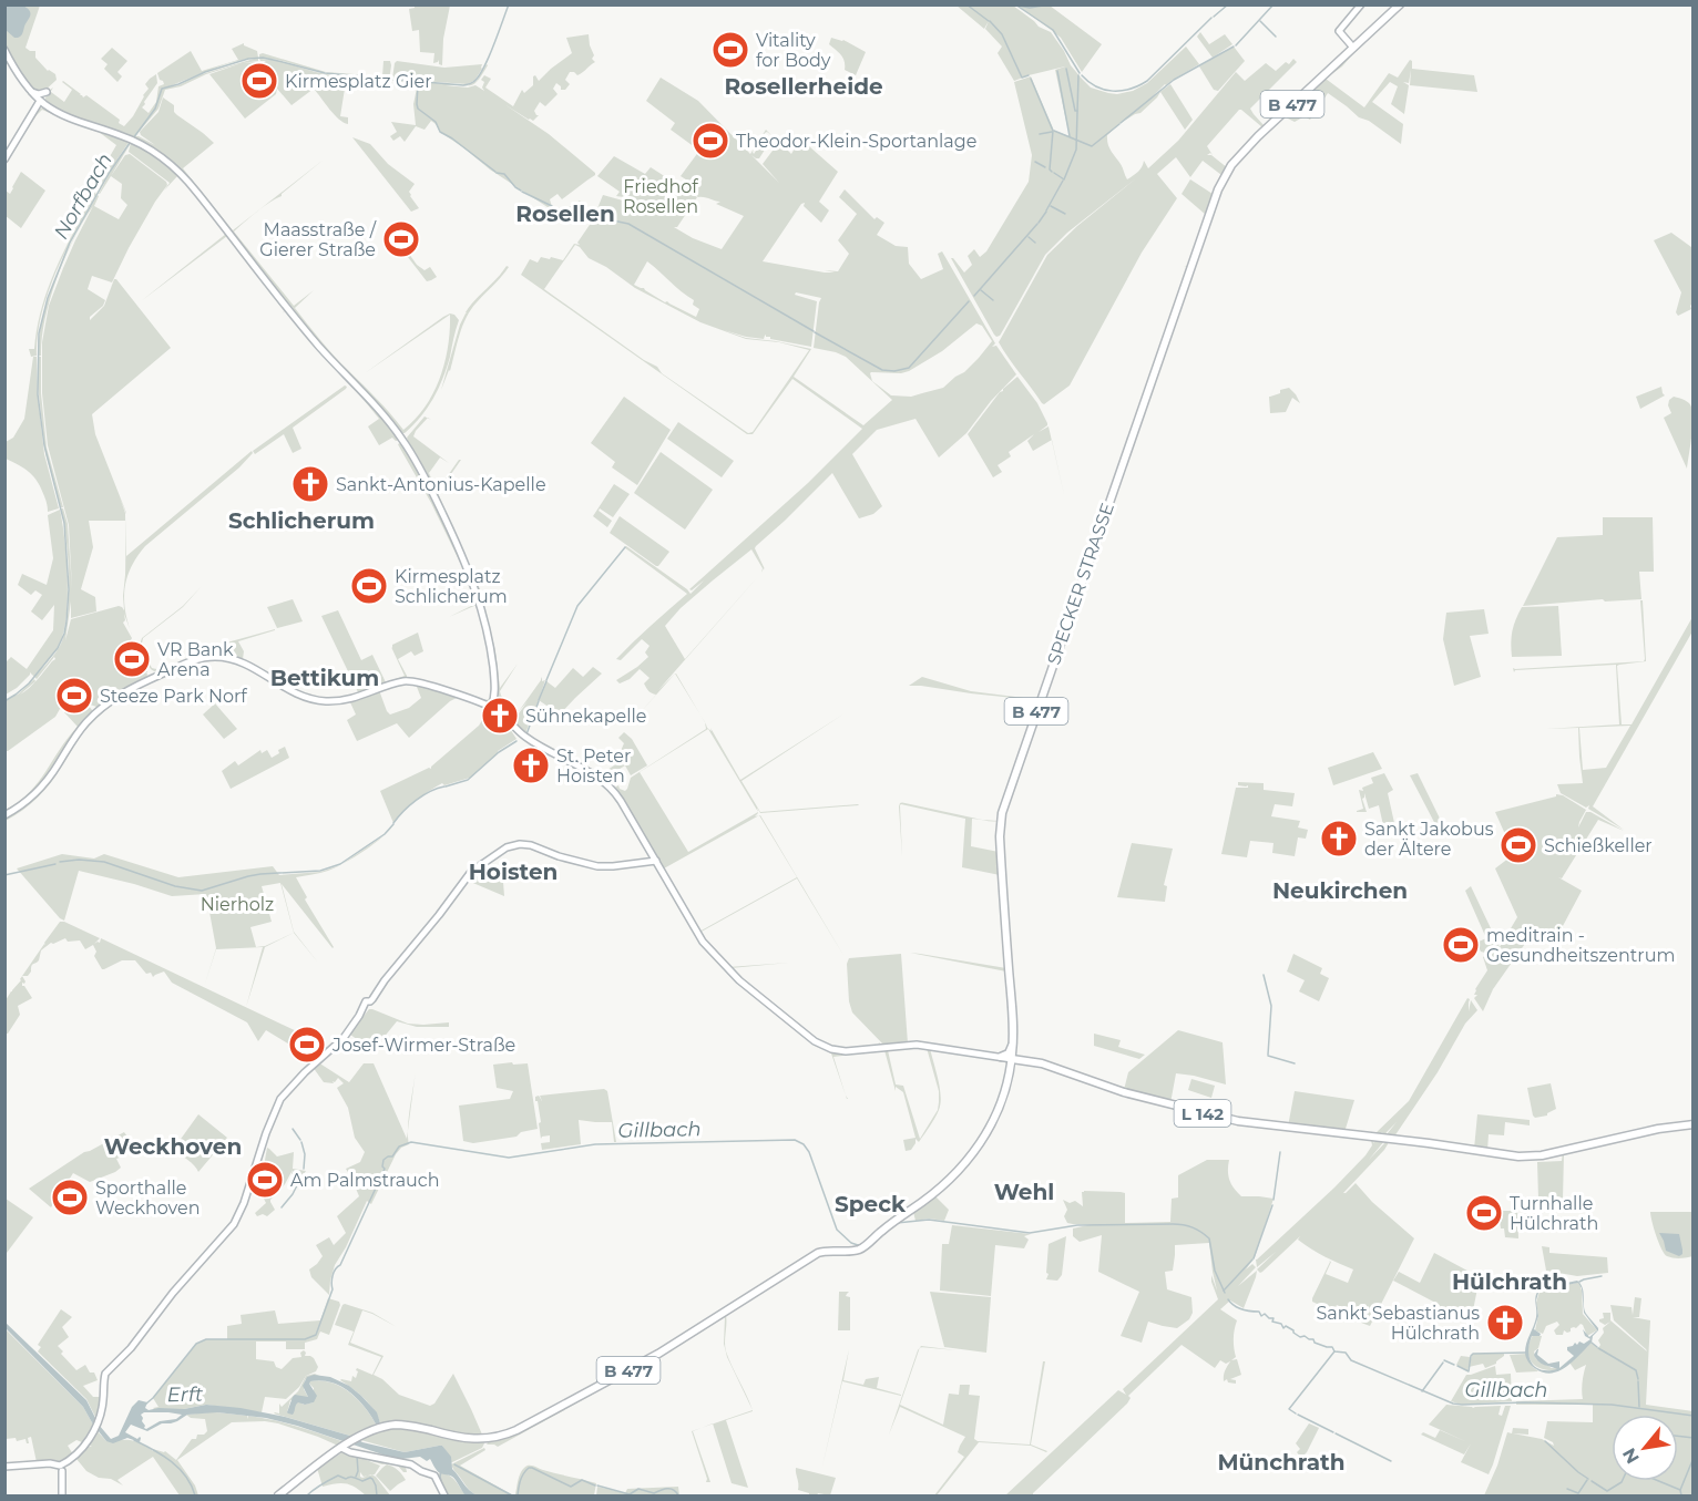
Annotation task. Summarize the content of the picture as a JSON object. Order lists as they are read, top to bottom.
{
  "streets": {
    "main road": ["B 477", "SPECKER STRASSE", "L 142"]
  },
  "crossings": [
    ["B 477", "SPECKER STRASSE"],
    ["SPECKER STRASSE", "L 142"]
  ],
  "districts": [
    "Rosellerheide",
    "Rosellen",
    "Schlicherum",
    "Bettikum",
    "Hoisten",
    "Neukirchen",
    "Weckhoven",
    "Wehl",
    "Speck",
    "Hülchrath",
    "Münchrath"
  ],
  "water": ["Norfbach", "Gillbach", "Erft"],
  "parks": ["Friedhof Rosellen", "Nierholz"],
  "places": {
    "sports": [
      "Vitality for Body",
      "Kirmesplatz Gier",
      "Theodor-Klein-Sportanlage",
      "Maasstraße / Gierer Straße",
      "Kirmesplatz Schlicherum",
      "VR Bank Arena",
      "Steeze Park Norf",
      "Schießkeller",
      "meditrain - Gesundheitszentrum",
      "Josef-Wirmer-Straße",
      "Am Palmstrauch",
      "Sporthalle Weckhoven",
      "Turnhalle Hülchrath"
    ],
    "church": [
      "Sankt-Antonius-Kapelle",
      "Sühnekapelle",
      "St. Peter Hoisten",
      "Sankt Jakobus der Ältere",
      "Sankt Sebastianus Hülchrath"
    ]
  },
  "north": "bottom left"
}
